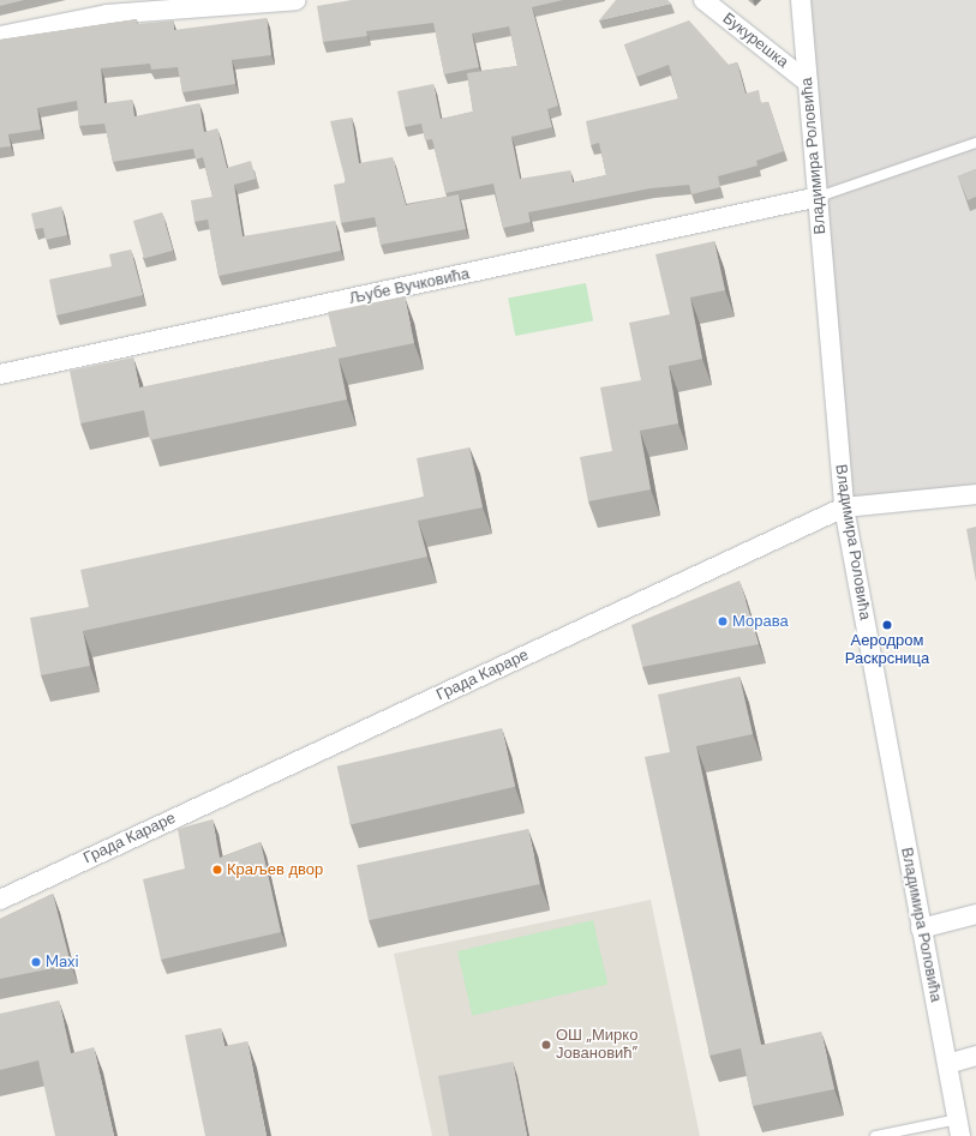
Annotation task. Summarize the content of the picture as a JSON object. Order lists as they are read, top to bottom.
{
  "streets": {
    "street": [
      "Букурешка",
      "Владимира Роловића",
      "Љубе Вучковића",
      "Града Караре"
    ]
  },
  "crossings": [
    ["Букурешка", "Владимира Роловића"],
    ["Владимира Роловића", "Љубе Вучковића"],
    ["Владимира Роловића", "Града Караре"]
  ],
  "places": [
    "Морава",
    "Аеродром Раскрсница",
    "Краљев двор",
    "Maxi",
    "ОШ „Мирко Јовановић”"
  ]
}
